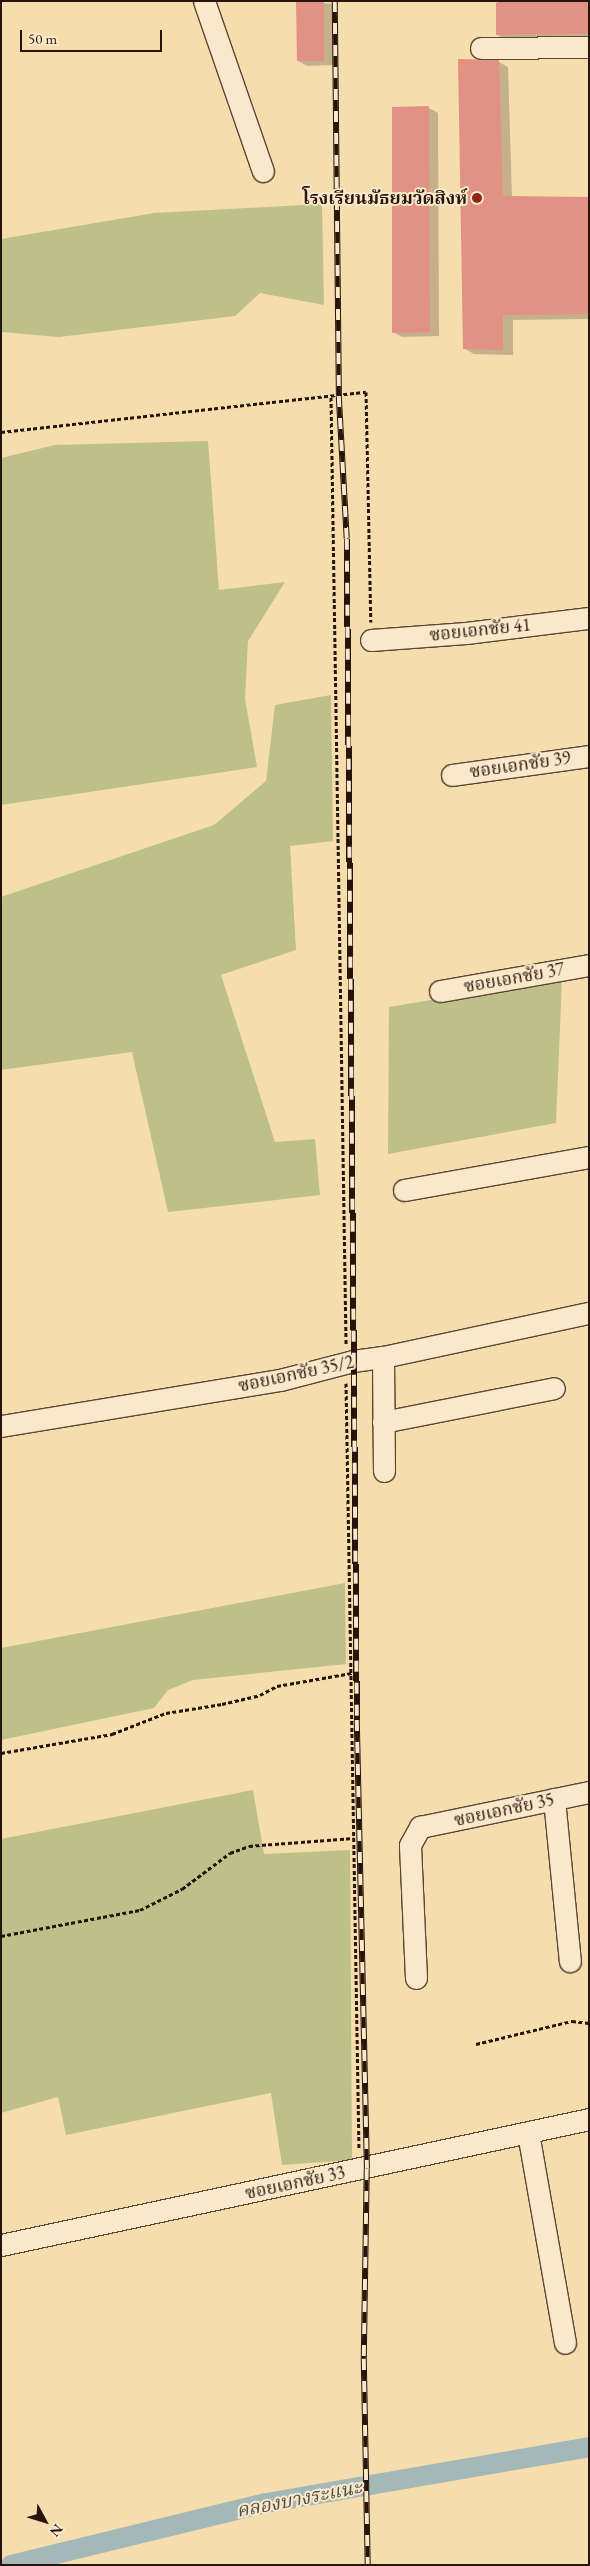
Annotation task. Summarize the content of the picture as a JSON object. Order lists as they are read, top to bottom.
{
  "streets": {
    "street": [
      "ซอยเอกชัย 41",
      "ซอยเอกชัย 39",
      "ซอยเอกชัย 37",
      "ซอยเอกชัย 35/2",
      "ซอยเอกชัย 35",
      "ซอยเอกชัย 33"
    ]
  },
  "water": ["คลองบางระแนะ"],
  "places": ["โรงเรียนมัธยมวัดสิงห์"],
  "scale_bar": "50 m",
  "north": "bottom right"
}
